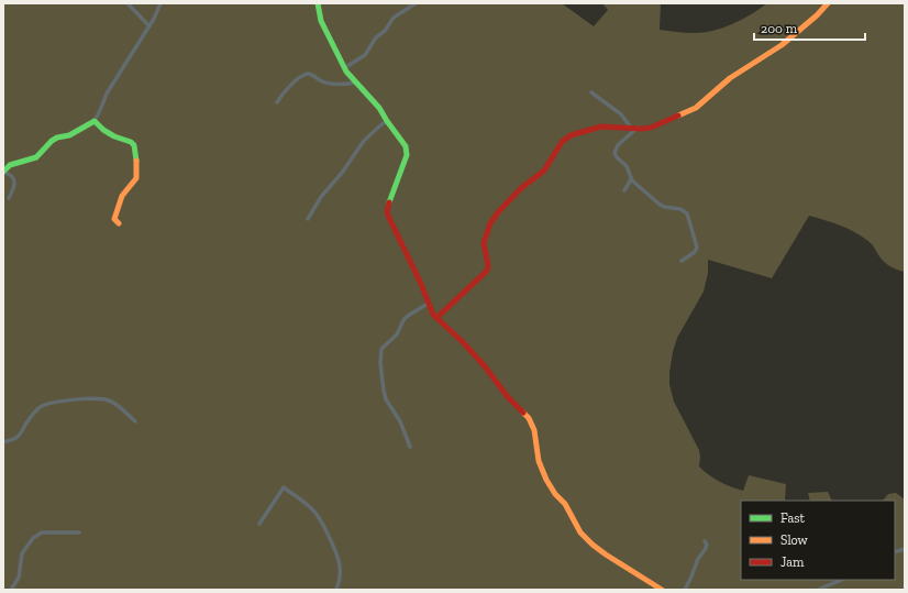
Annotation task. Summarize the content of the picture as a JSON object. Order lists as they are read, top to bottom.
{
  "legend": ["Fast", "Slow", "Jam"],
  "scale_bar": "200 m"
}
